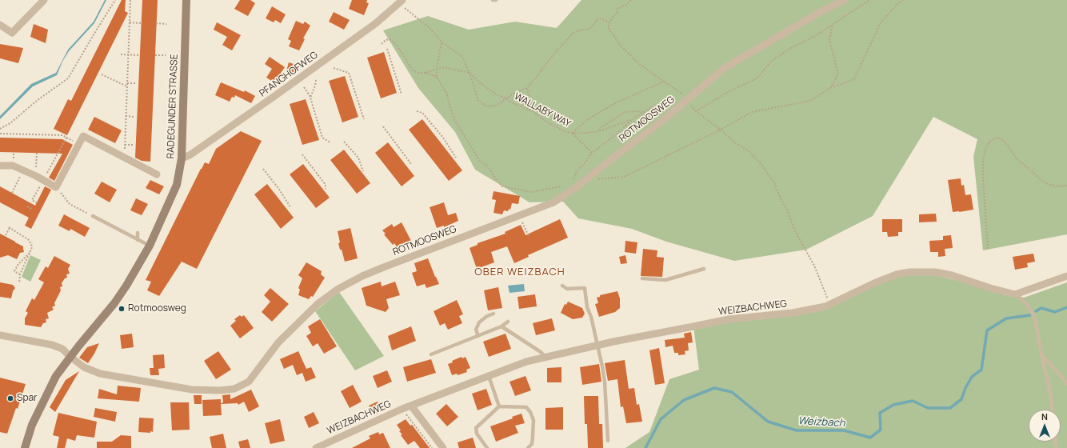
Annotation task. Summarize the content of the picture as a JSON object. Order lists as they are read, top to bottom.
{
  "streets": {
    "main road": ["RADEGUNDER STRASSE"],
    "street": ["PFANGHOFWEG", "ROTMOOSWEG", "WEIZBACHWEG"],
    "path": ["WALLABY WAY"]
  },
  "crossings": [
    ["PFANGHOFWEG", "RADEGUNDER STRASSE"],
    ["RADEGUNDER STRASSE", "ROTMOOSWEG"]
  ],
  "districts": ["OBER WEIZBACH"],
  "water": ["Weizbach"],
  "places": ["Rotmoosweg", "Spar"],
  "north": "top"
}
